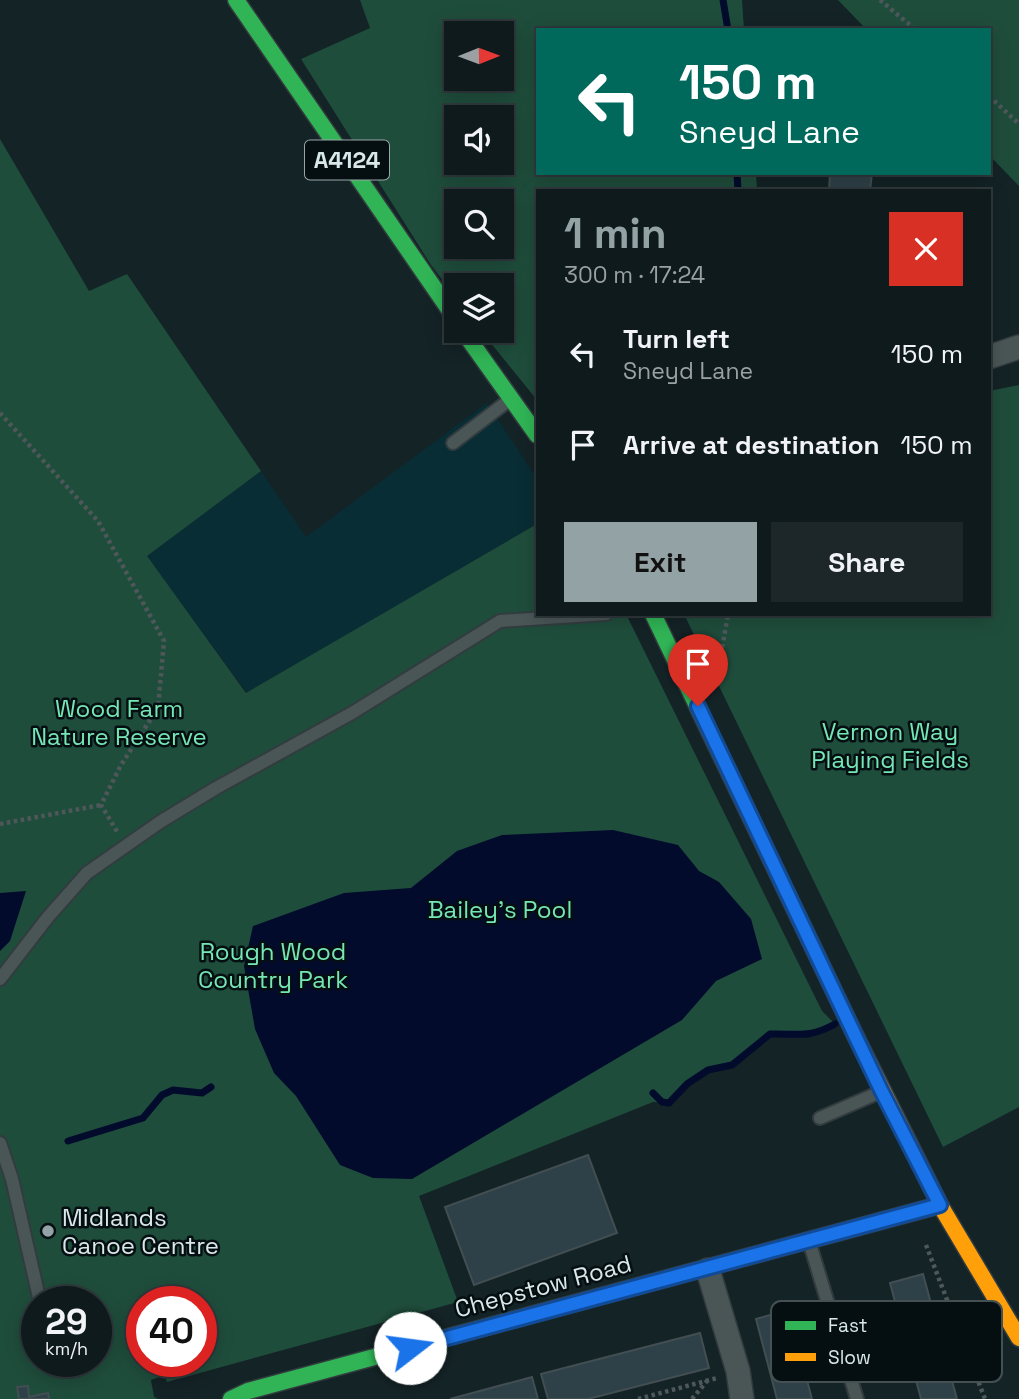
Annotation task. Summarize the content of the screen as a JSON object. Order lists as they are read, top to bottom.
{
  "streets": {
    "main road": ["A4124", "Chepstow Road"]
  },
  "parks": [
    "Wood Farm Nature Reserve",
    "Vernon Way Playing Fields",
    "Bailey's Pool",
    "Rough Wood Country Park"
  ],
  "places": ["Midlands Canoe Centre"],
  "legend": ["Fast", "Slow"],
  "north": "right",
  "page": {
    "turn": ["150 m", "Sneyd Lane"],
    "heading": ["1 min", "300 m · 17:24"],
    "list": [
      {
        "name": "Turn left",
        "note": "Sneyd Lane",
        "value": "150 m"
      },
      {
        "name": "Arrive at destination",
        "value": "150 m"
      }
    ],
    "buttons": ["Exit", "Share"],
    "speed": "29 km/h",
    "limit": "40"
  }
}
